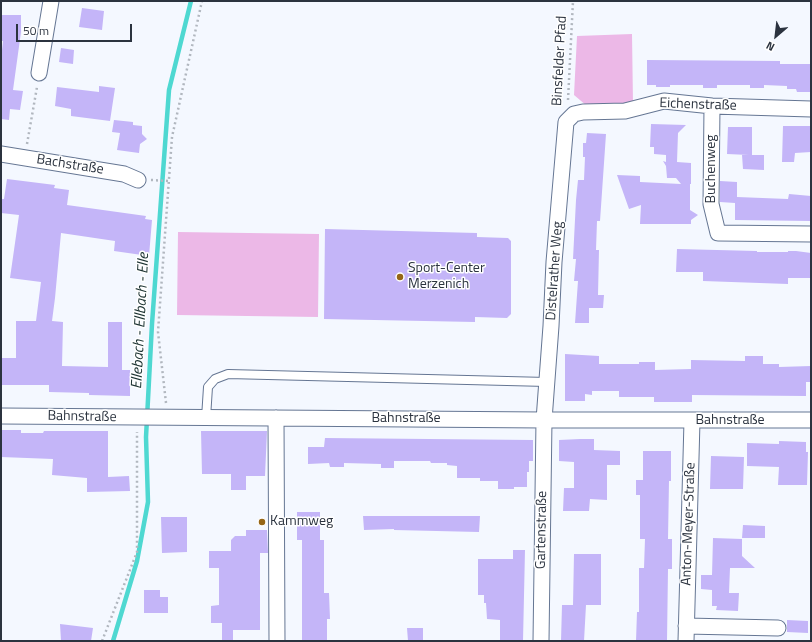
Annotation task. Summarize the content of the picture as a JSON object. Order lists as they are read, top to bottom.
{
  "streets": {
    "street": [
      "Eichenstraße",
      "Bachstraße",
      "Buchenweg",
      "Distelrather Weg",
      "Bahnstraße",
      "Anton-Meyer-Straße",
      "Gartenstraße"
    ],
    "path": ["Binsfelder Pfad"]
  },
  "crossings": [
    ["Binsfelder Pfad", "Eichenstraße"],
    ["Binsfelder Pfad", "Distelrather Weg"],
    ["Eichenstraße", "Buchenweg"],
    ["Eichenstraße", "Distelrather Weg"],
    ["Distelrather Weg", "Bahnstraße"],
    ["Distelrather Weg", "Gartenstraße"],
    ["Bahnstraße", "Anton-Meyer-Straße"],
    ["Bahnstraße", "Gartenstraße"]
  ],
  "water": ["Ellebach - Ellbach - Elle"],
  "places": ["Sport-Center Merzenich", "Kammweg"],
  "scale_bar": "50 m",
  "north": "bottom left"
}
